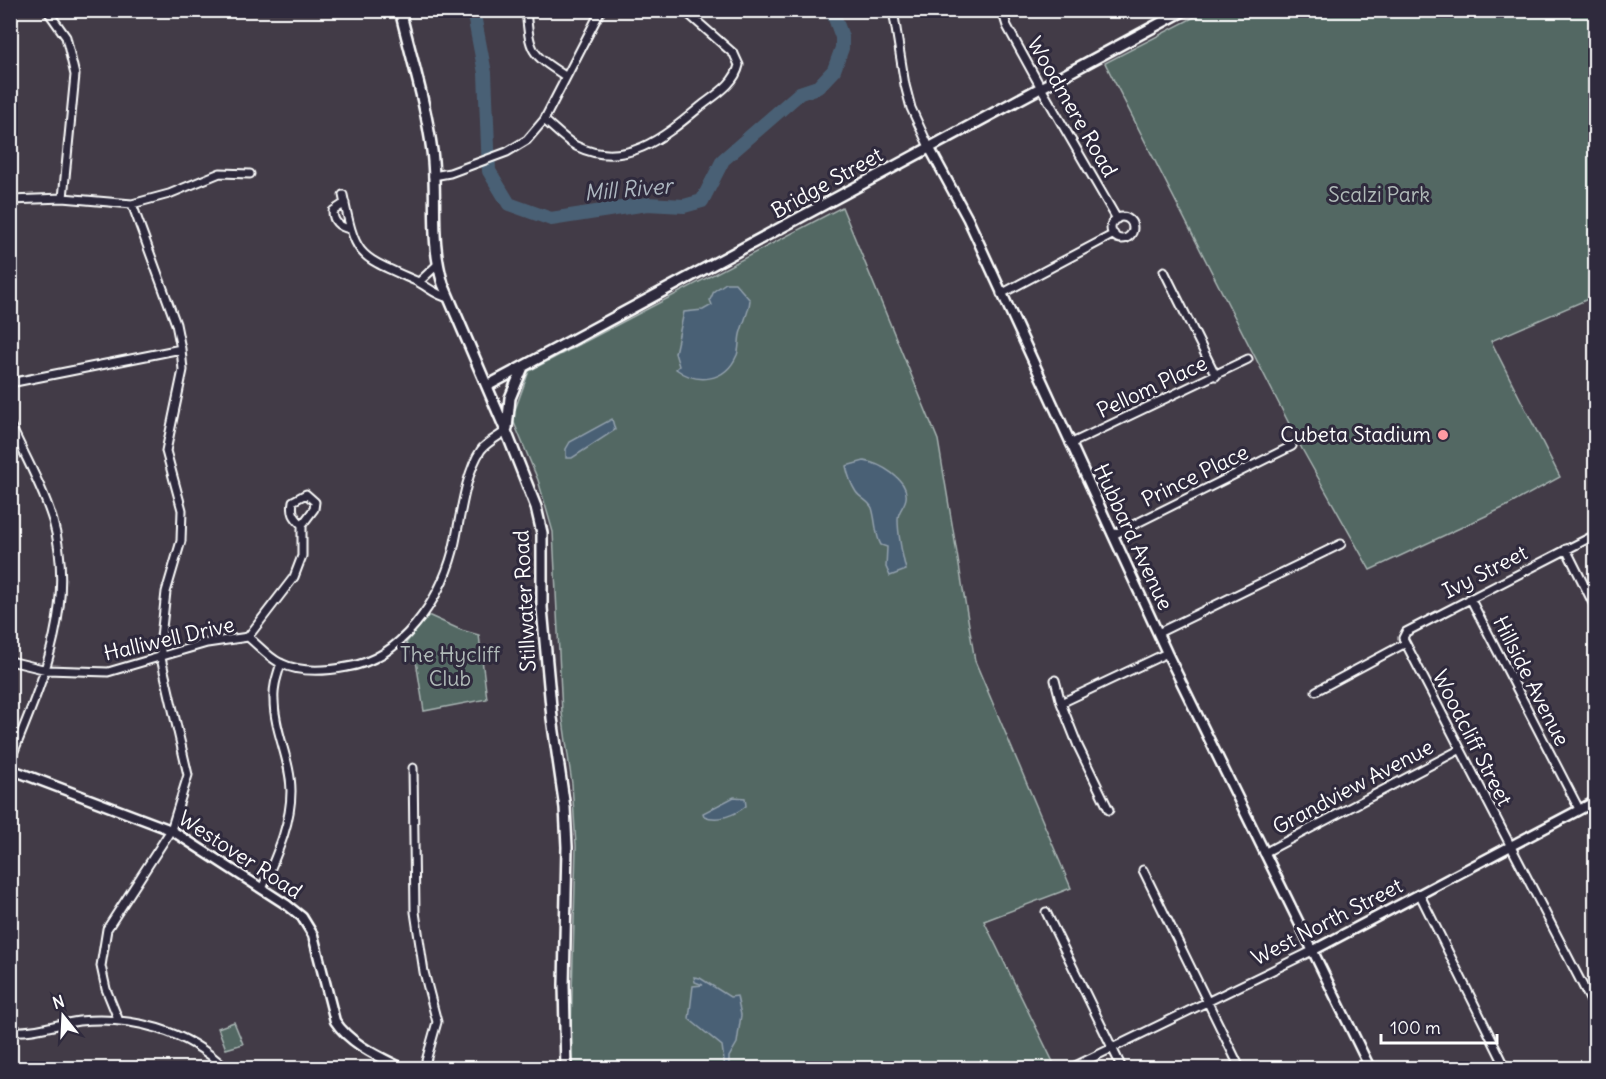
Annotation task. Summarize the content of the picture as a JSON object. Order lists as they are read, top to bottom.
{
  "streets": {
    "main road": ["Bridge Street", "Stillwater Road"],
    "street": [
      "Woodmere Road",
      "Pellom Place",
      "Prince Place",
      "Hubbard Avenue",
      "Ivy Street",
      "Halliwell Drive",
      "Hillside Avenue",
      "Woodcliff Street",
      "Grandview Avenue",
      "Westover Road",
      "West North Street"
    ]
  },
  "crossings": [
    ["Woodmere Road", "Bridge Street"],
    ["Woodmere Road", "Hubbard Avenue"],
    ["Bridge Street", "Hubbard Avenue"],
    ["Bridge Street", "Stillwater Road"],
    ["Pellom Place", "Hubbard Avenue"],
    ["Prince Place", "Hubbard Avenue"],
    ["Hubbard Avenue", "Grandview Avenue"],
    ["Hubbard Avenue", "West North Street"],
    ["Ivy Street", "Hillside Avenue"],
    ["Ivy Street", "Woodcliff Street"],
    ["Stillwater Road", "Halliwell Drive"],
    ["Hillside Avenue", "West North Street"],
    ["Woodcliff Street", "Grandview Avenue"],
    ["Woodcliff Street", "West North Street"]
  ],
  "water": ["Mill River"],
  "parks": ["Scalzi Park", "The Hycliff Club"],
  "places": ["Cubeta Stadium"],
  "scale_bar": "100 m",
  "north": "top"
}
